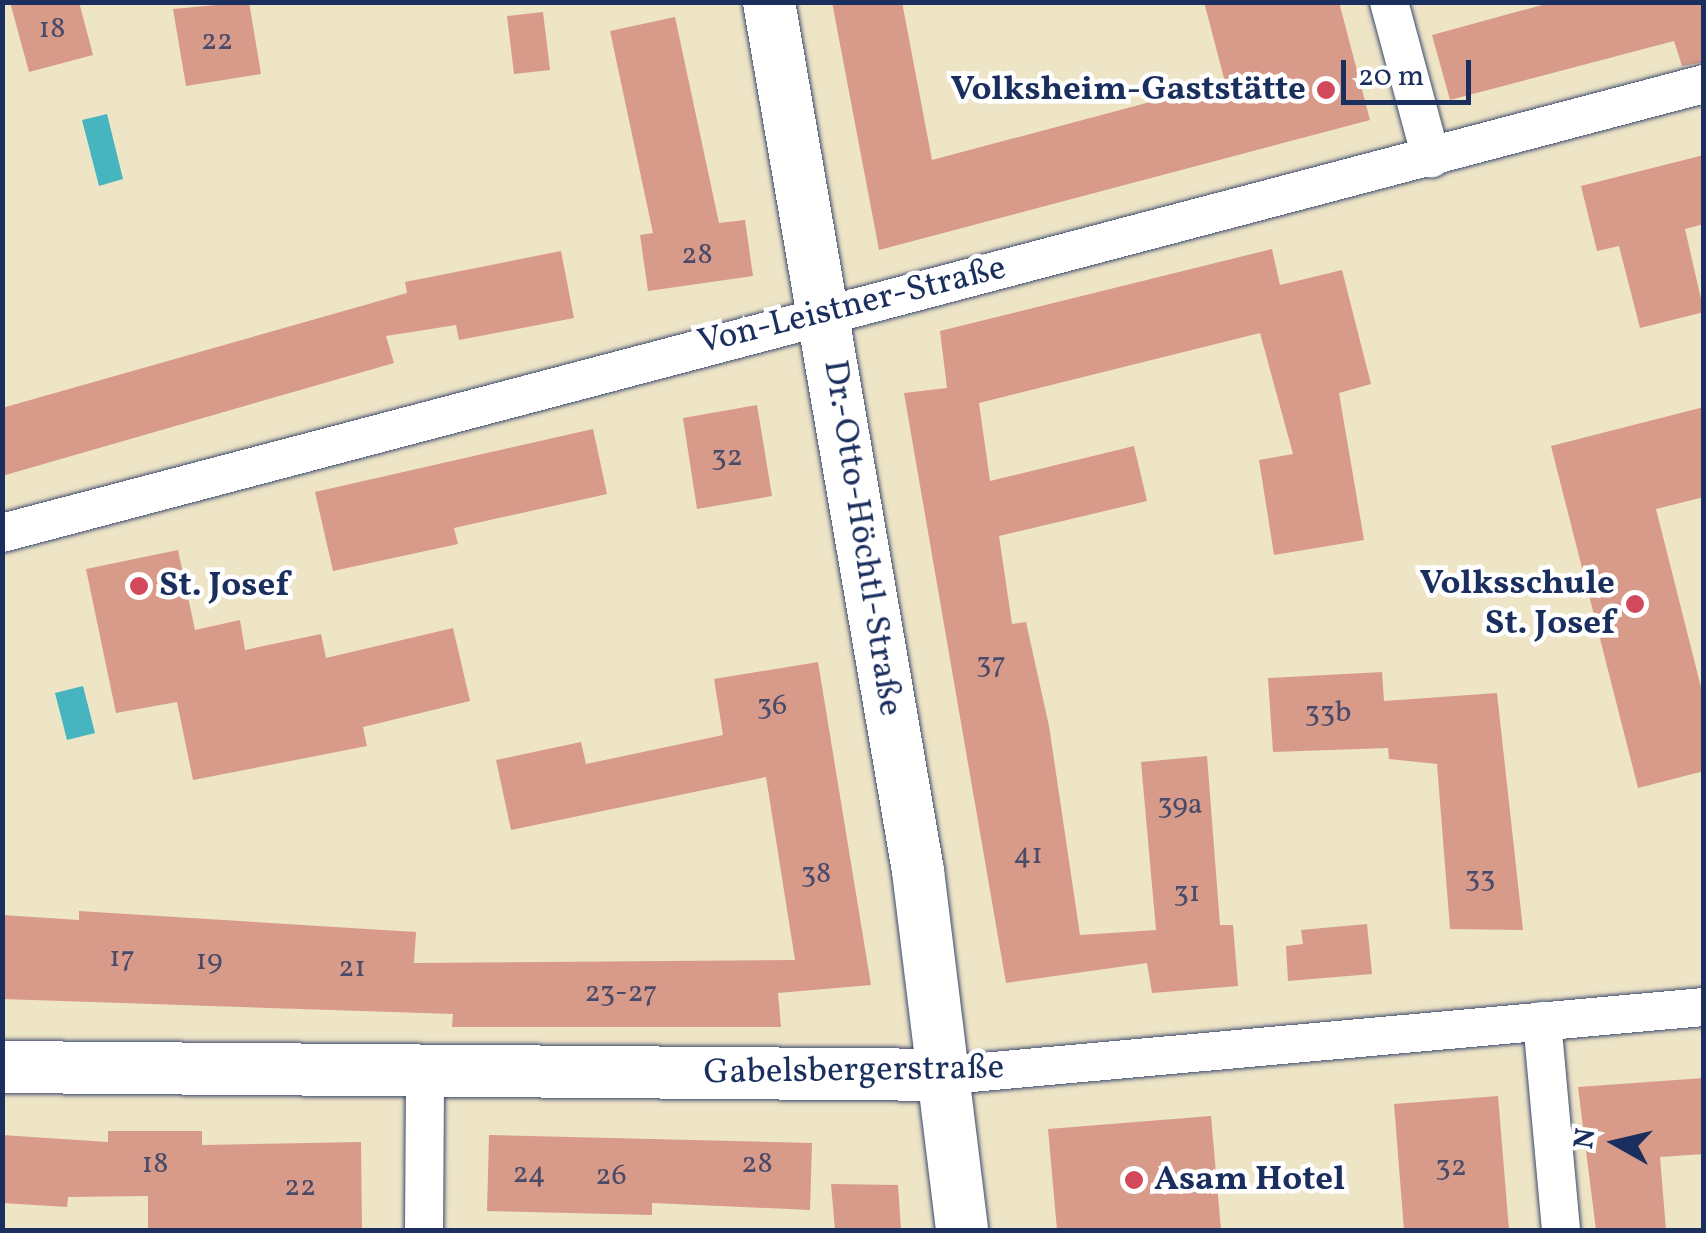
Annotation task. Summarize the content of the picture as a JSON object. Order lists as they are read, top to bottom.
{
  "streets": {
    "street": ["Von-Leistner-Straße", "Dr.-Otto-Höchtl-Straße", "Gabelsbergerstraße"]
  },
  "crossings": [
    ["Von-Leistner-Straße", "Dr.-Otto-Höchtl-Straße"],
    ["Dr.-Otto-Höchtl-Straße", "Gabelsbergerstraße"]
  ],
  "places": [
    "Volksheim-Gaststätte",
    "St. Josef",
    "Volksschule St. Josef",
    "Asam Hotel"
  ],
  "house_numbers": [
    "18",
    "22",
    "28",
    "32",
    "37",
    "36",
    "33b",
    "39a",
    "41",
    "38",
    "33",
    "31",
    "17",
    "19",
    "21",
    "23-27",
    "18",
    "28",
    "32",
    "24",
    "26",
    "22"
  ],
  "scale_bar": "20 m",
  "north": "left"
}
